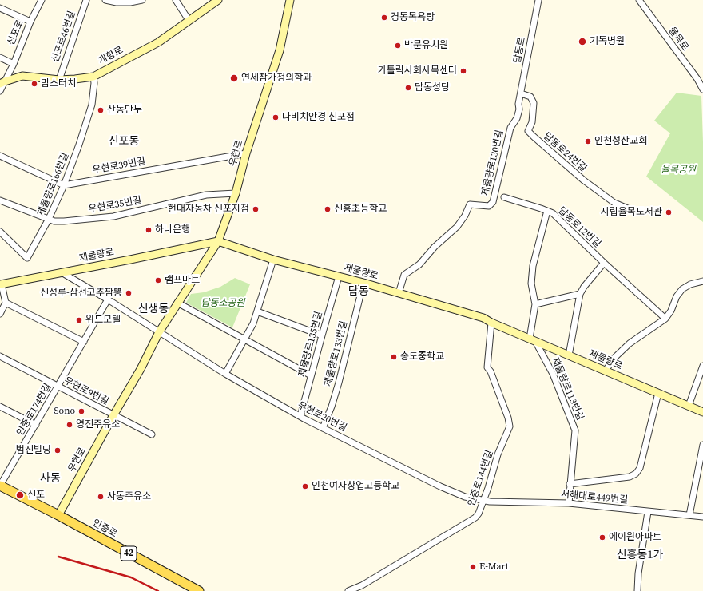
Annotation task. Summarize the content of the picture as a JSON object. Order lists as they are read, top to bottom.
{
  "streets": {
    "main road": ["인중로", "42"],
    "street": [
      "신포로",
      "신포로46번길",
      "율목로",
      "답동로",
      "개항로",
      "답동로24번길",
      "우현로",
      "제물량로130번길",
      "우현로39번길",
      "제물량로166번길",
      "우현로35번길",
      "답동로12번길",
      "제물량로",
      "제물량로135번길",
      "제물량로133번길",
      "제물량로113번길",
      "우현로9번길",
      "인중로174번길",
      "우현로20번길",
      "인중로144번길",
      "서해대로449번길"
    ]
  },
  "crossings": [
    ["신포로", "개항로"],
    ["신포로46번길", "개항로"],
    ["답동로", "답동로24번길"],
    ["답동로", "제물량로130번길"],
    ["개항로", "제물량로166번길"],
    ["우현로", "우현로39번길"],
    ["우현로", "우현로35번길"],
    ["우현로", "제물량로"],
    ["우현로", "우현로9번길"],
    ["우현로", "우현로20번길"],
    ["우현로", "인중로"],
    ["제물량로130번길", "제물량로"],
    ["우현로39번길", "제물량로166번길"],
    ["제물량로166번길", "우현로35번길"],
    ["제물량로", "제물량로135번길"],
    ["제물량로", "제물량로133번길"],
    ["제물량로", "제물량로113번길"],
    ["제물량로", "인중로144번길"],
    ["제물량로135번길", "우현로20번길"],
    ["제물량로133번길", "우현로20번길"],
    ["제물량로113번길", "서해대로449번길"],
    ["우현로9번길", "인중로174번길"],
    ["인중로174번길", "인중로"],
    ["우현로20번길", "인중로144번길"],
    ["우현로20번길", "서해대로449번길"],
    ["인중로144번길", "서해대로449번길"]
  ],
  "districts": [
    "신포동",
    "답동",
    "신생동",
    "사동",
    "신흥동1가"
  ],
  "parks": ["율목공원", "답동소공원"],
  "places": [
    "경동목욕탕",
    "기독병원",
    "박문유치원",
    "가톨릭사회사목센터",
    "연세참가정의학과",
    "맘스터치",
    "답동성당",
    "산동만두",
    "다비치안경 신포점",
    "인천성산교회",
    "현대자동차 신포지점",
    "신흥초등학교",
    "시립율목도서관",
    "하나은행",
    "램프마트",
    "신성루-삼선고추짬뽕",
    "위드모텔",
    "송도중학교",
    "Sono",
    "영진주유소",
    "범진빌딩",
    "인천여자상업고둥학교",
    "신포",
    "사동주유소",
    "에이원아파트",
    "E-Mart"
  ]
}
